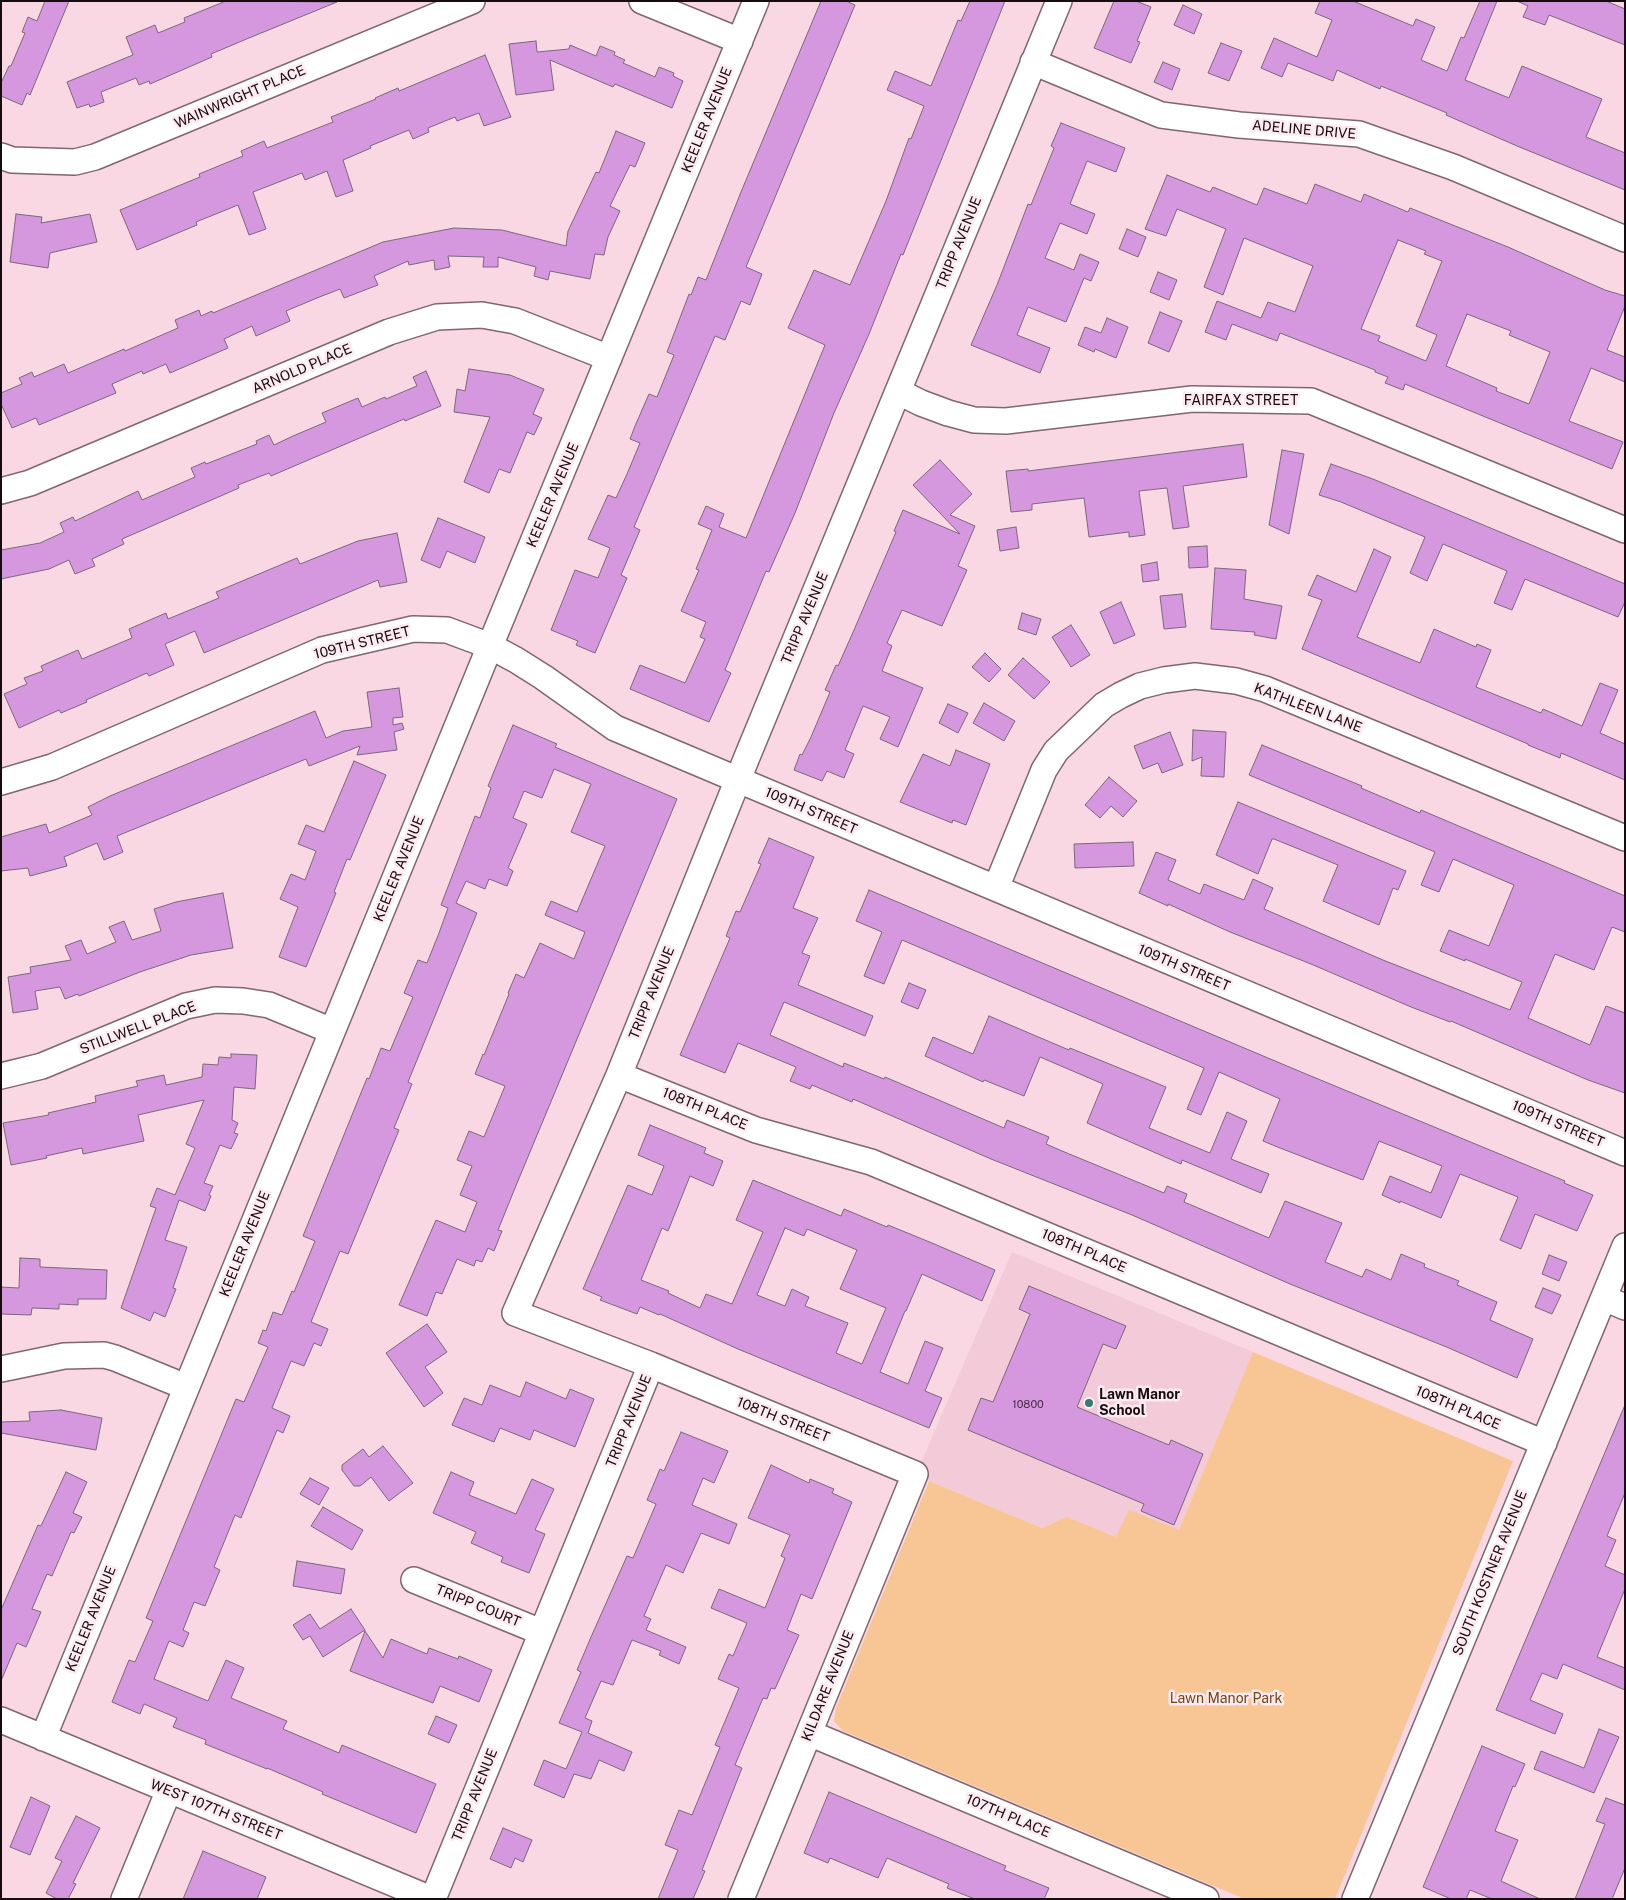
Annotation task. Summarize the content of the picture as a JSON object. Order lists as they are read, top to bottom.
{
  "streets": {
    "street": [
      "WAINWRIGHT PLACE",
      "KEELER AVENUE",
      "ADELINE DRIVE",
      "TRIPP AVENUE",
      "ARNOLD PLACE",
      "FAIRFAX STREET",
      "109TH STREET",
      "KATHLEEN LANE",
      "STILLWELL PLACE",
      "108TH PLACE",
      "108TH STREET",
      "SOUTH KOSTNER AVENUE",
      "TRIPP COURT",
      "KILDARE AVENUE",
      "WEST 107TH STREET",
      "107TH PLACE"
    ]
  },
  "crossings": [
    ["KEELER AVENUE", "ARNOLD PLACE"],
    ["KEELER AVENUE", "109TH STREET"],
    ["KEELER AVENUE", "STILLWELL PLACE"],
    ["KEELER AVENUE", "WEST 107TH STREET"],
    ["ADELINE DRIVE", "TRIPP AVENUE"],
    ["TRIPP AVENUE", "FAIRFAX STREET"],
    ["TRIPP AVENUE", "109TH STREET"],
    ["TRIPP AVENUE", "108TH PLACE"],
    ["TRIPP AVENUE", "108TH STREET"],
    ["TRIPP AVENUE", "TRIPP COURT"],
    ["TRIPP AVENUE", "WEST 107TH STREET"],
    ["109TH STREET", "KATHLEEN LANE"],
    ["108TH PLACE", "SOUTH KOSTNER AVENUE"],
    ["108TH STREET", "KILDARE AVENUE"],
    ["KILDARE AVENUE", "107TH PLACE"]
  ],
  "parks": ["Lawn Manor Park"],
  "places": ["Lawn Manor School"],
  "house_numbers": ["10800"]
}
